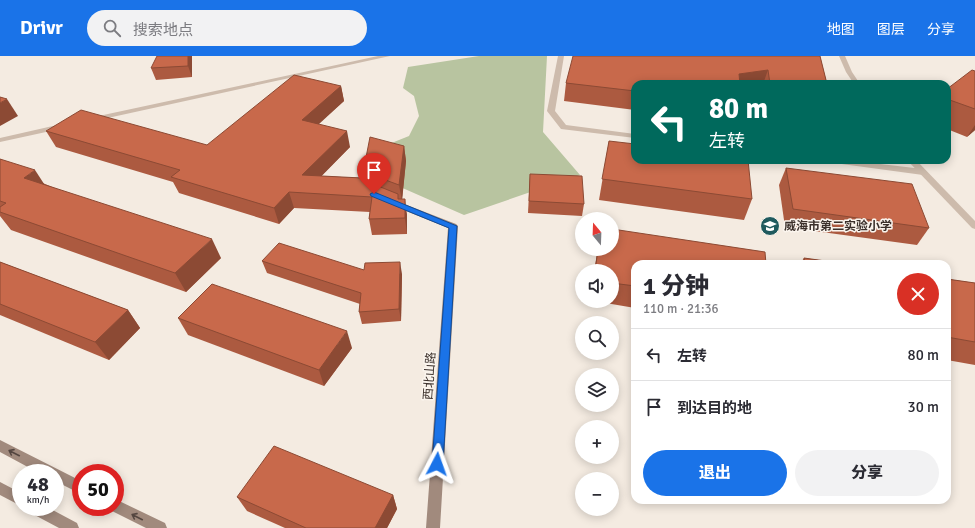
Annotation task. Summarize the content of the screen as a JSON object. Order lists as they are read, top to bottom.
{
  "streets": {
    "main road": ["西北山路"]
  },
  "places": {
    "school or university": ["威海市第二实验小学"]
  },
  "north": "top",
  "page": {
    "header": "Drivr",
    "search": "搜索地点",
    "nav": ["地图", "图层", "分享"],
    "turn": ["80 m", "左转"],
    "map_buttons": ["+", "−"],
    "heading": ["1 分钟", "110 m · 21:36"],
    "list": [
      {
        "name": "左转",
        "value": "80 m"
      },
      {
        "name": "到达目的地",
        "value": "30 m"
      }
    ],
    "buttons": ["退出", "分享"],
    "speed": "48 km/h",
    "limit": "50"
  }
}
